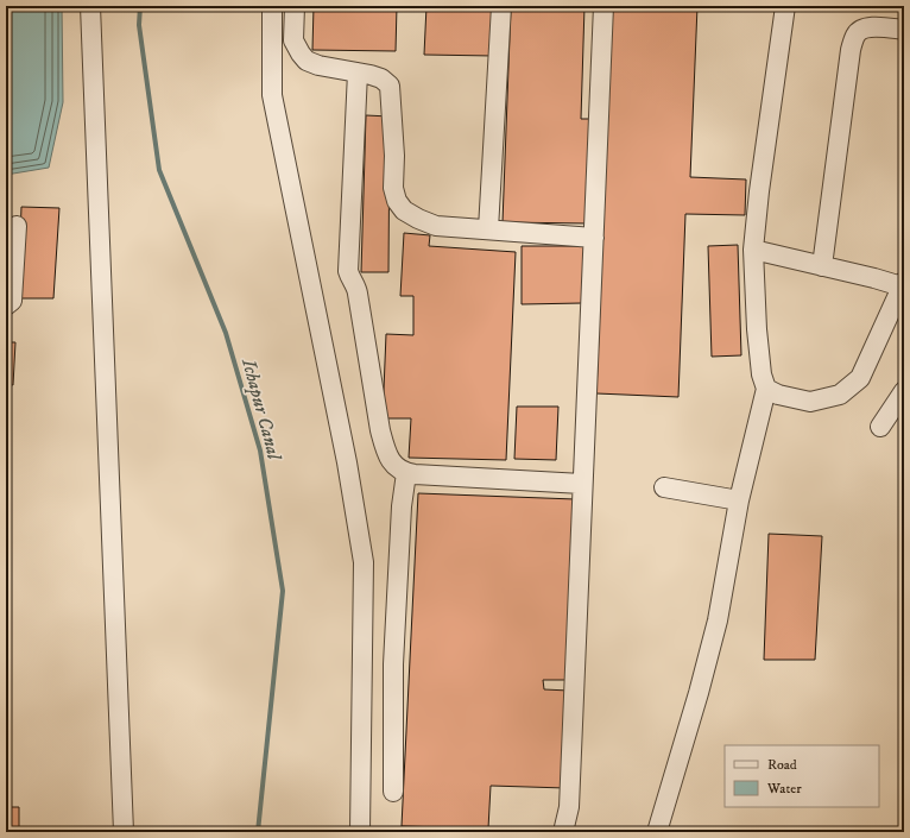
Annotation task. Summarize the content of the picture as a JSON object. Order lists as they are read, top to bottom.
{
  "water": ["Ichapur Canal"],
  "legend": ["Road", "Water"]
}
